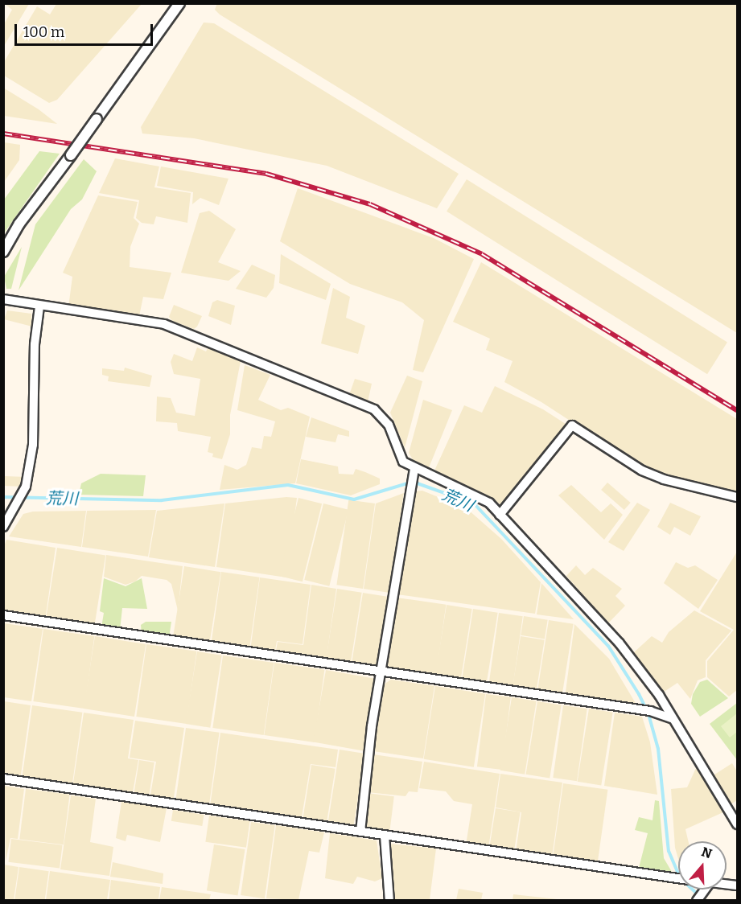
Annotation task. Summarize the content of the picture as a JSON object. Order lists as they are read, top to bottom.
{
  "water": ["荒川"],
  "scale_bar": "100 m",
  "north": "top"
}
